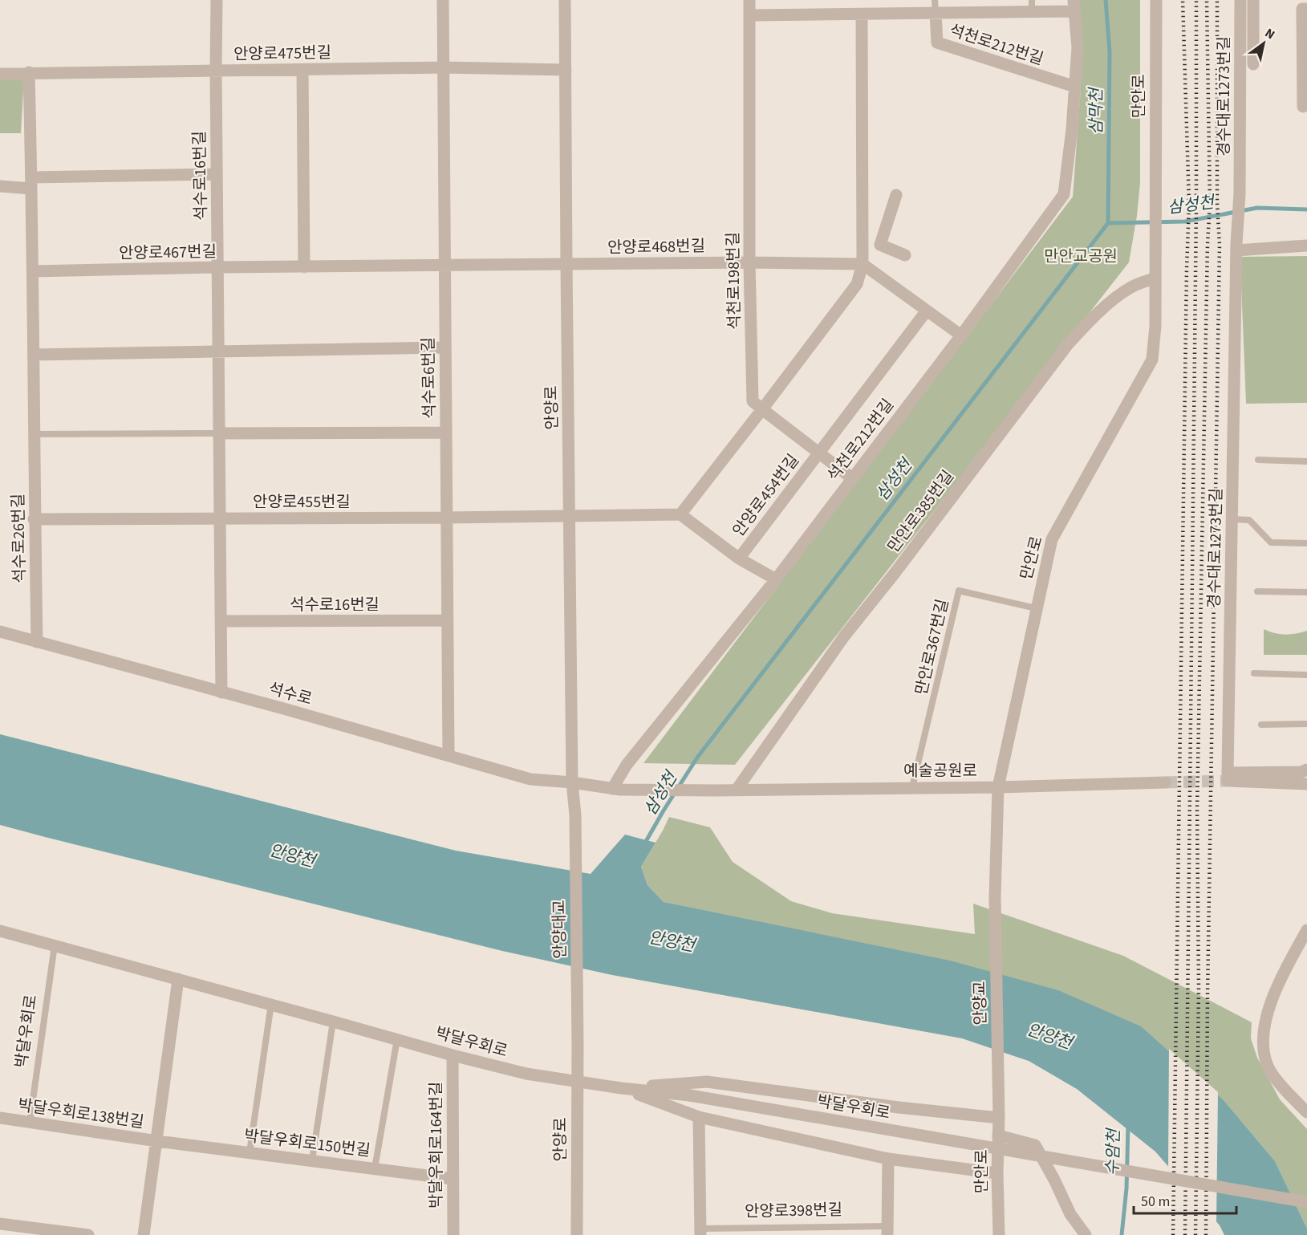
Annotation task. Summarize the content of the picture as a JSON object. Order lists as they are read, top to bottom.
{
  "streets": {
    "street": [
      "석천로212번길",
      "안양로475번길",
      "만안로",
      "경수대로1273번길",
      "석수로16번길",
      "안양로468번길",
      "안양로467번길",
      "석천로198번길",
      "석수로6번길",
      "안양로",
      "안양로454번길",
      "안양로455번길",
      "만안로385번길",
      "석수로26번길",
      "석수로",
      "예술공원로",
      "안양대교",
      "안양교",
      "박달우회로",
      "박달우회로138번길",
      "박달우회로150번길",
      "박달우회로164번길",
      "안양로398번길"
    ],
    "lane": ["만안로367번길"]
  },
  "crossings": [
    ["석천로212번길", "안양로454번길"],
    ["석천로212번길", "예술공원로"],
    ["안양로475번길", "석수로16번길"],
    ["안양로475번길", "석수로6번길"],
    ["안양로475번길", "안양로"],
    ["안양로475번길", "석수로26번길"],
    ["만안로", "만안로385번길"],
    ["만안로", "만안로367번길"],
    ["만안로", "예술공원로"],
    ["만안로", "안양교"],
    ["석수로16번길", "안양로467번길"],
    ["석수로16번길", "석수로6번길"],
    ["석수로16번길", "안양로455번길"],
    ["석수로16번길", "석수로"],
    ["안양로468번길", "안양로467번길"],
    ["안양로468번길", "석천로198번길"],
    ["안양로468번길", "안양로"],
    ["안양로467번길", "석수로6번길"],
    ["안양로467번길", "안양로"],
    ["안양로467번길", "석수로26번길"],
    ["석수로6번길", "안양로455번길"],
    ["석수로6번길", "석수로"],
    ["안양로", "안양로455번길"],
    ["안양로", "석수로"],
    ["안양로", "안양대교"],
    ["안양로", "박달우회로"],
    ["안양로455번길", "석수로26번길"],
    ["만안로385번길", "예술공원로"],
    ["석수로26번길", "석수로"],
    ["만안로367번길", "예술공원로"],
    ["박달우회로", "박달우회로138번길"],
    ["박달우회로", "박달우회로164번길"],
    ["박달우회로138번길", "박달우회로150번길"],
    ["박달우회로150번길", "박달우회로164번길"]
  ],
  "water": [
    "삼막천",
    "삼성천",
    "안양천",
    "수암천"
  ],
  "parks": ["만안교공원"],
  "scale_bar": "50 m",
  "north": "top right"
}
